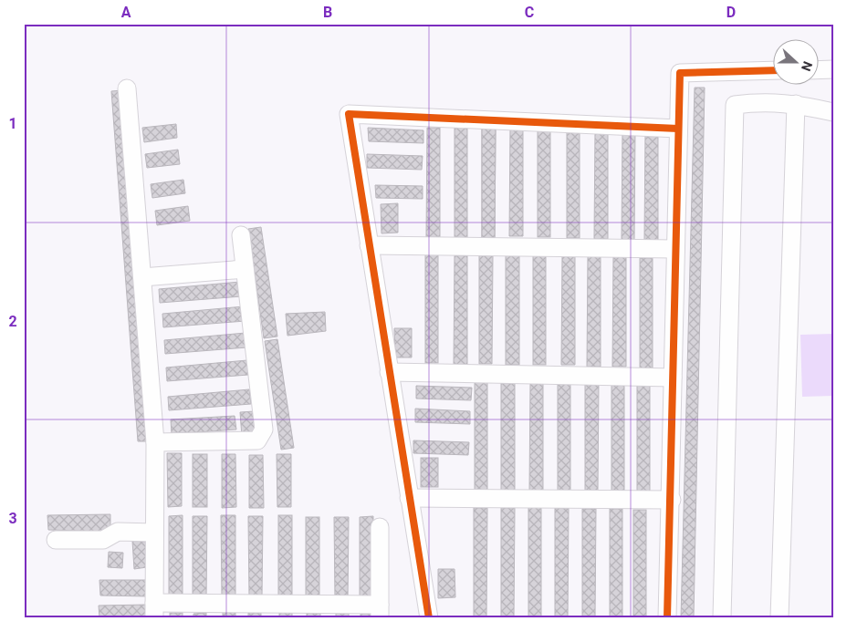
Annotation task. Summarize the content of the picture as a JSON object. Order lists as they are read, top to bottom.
{
  "north": "right",
  "grid": {
    "columns": [
      "A",
      "B",
      "C",
      "D"
    ],
    "rows": ["1", "2", "3"]
  }
}
